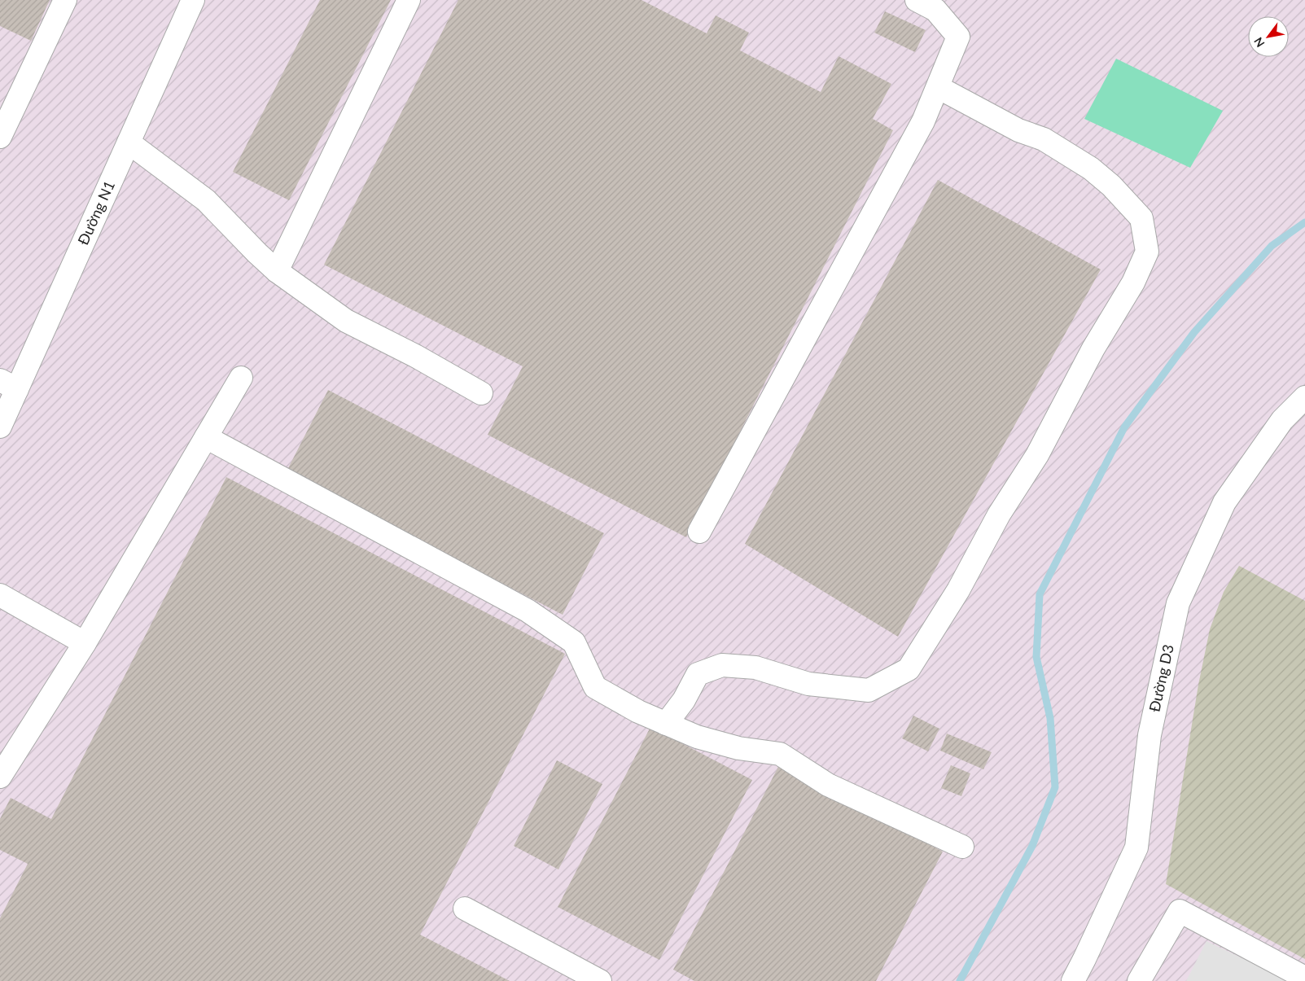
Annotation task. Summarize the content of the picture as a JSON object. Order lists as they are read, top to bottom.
{
  "streets": {
    "street": ["Đường N1", "Đường D3"]
  },
  "north": "bottom left"
}
